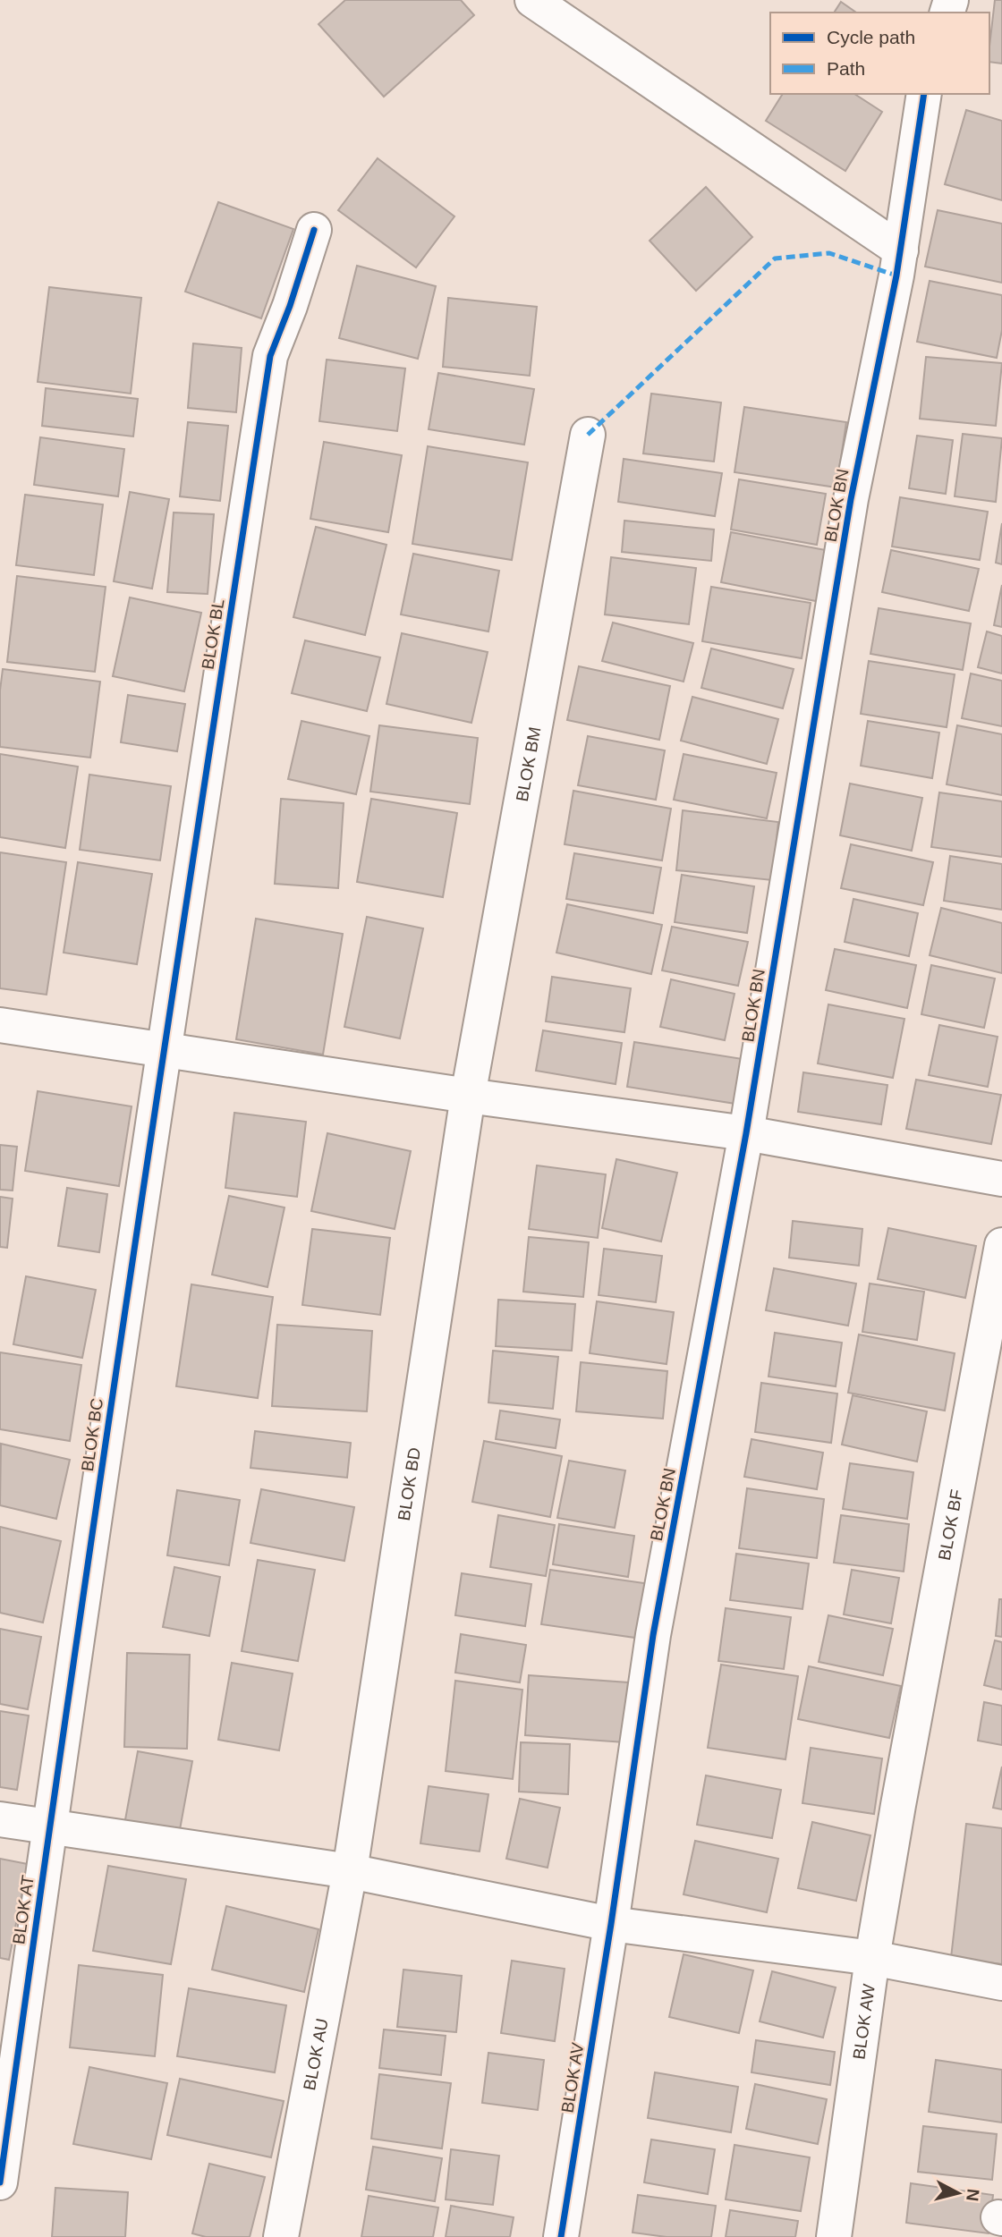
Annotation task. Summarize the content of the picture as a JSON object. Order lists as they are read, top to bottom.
{
  "streets": {
    "street": [
      "BLOK BN",
      "BLOK BL",
      "BLOK BM",
      "BLOK BC",
      "BLOK BD",
      "BLOK BF",
      "BLOK AT",
      "BLOK AW",
      "BLOK AU",
      "BLOK AV"
    ]
  },
  "crossings": [
    ["BLOK BN", "BLOK AV"],
    ["BLOK BL", "BLOK BC"],
    ["BLOK BM", "BLOK BD"],
    ["BLOK BC", "BLOK AT"],
    ["BLOK BD", "BLOK AU"],
    ["BLOK BF", "BLOK AW"]
  ],
  "legend": ["Cycle path", "Path"],
  "north": "right"
}
